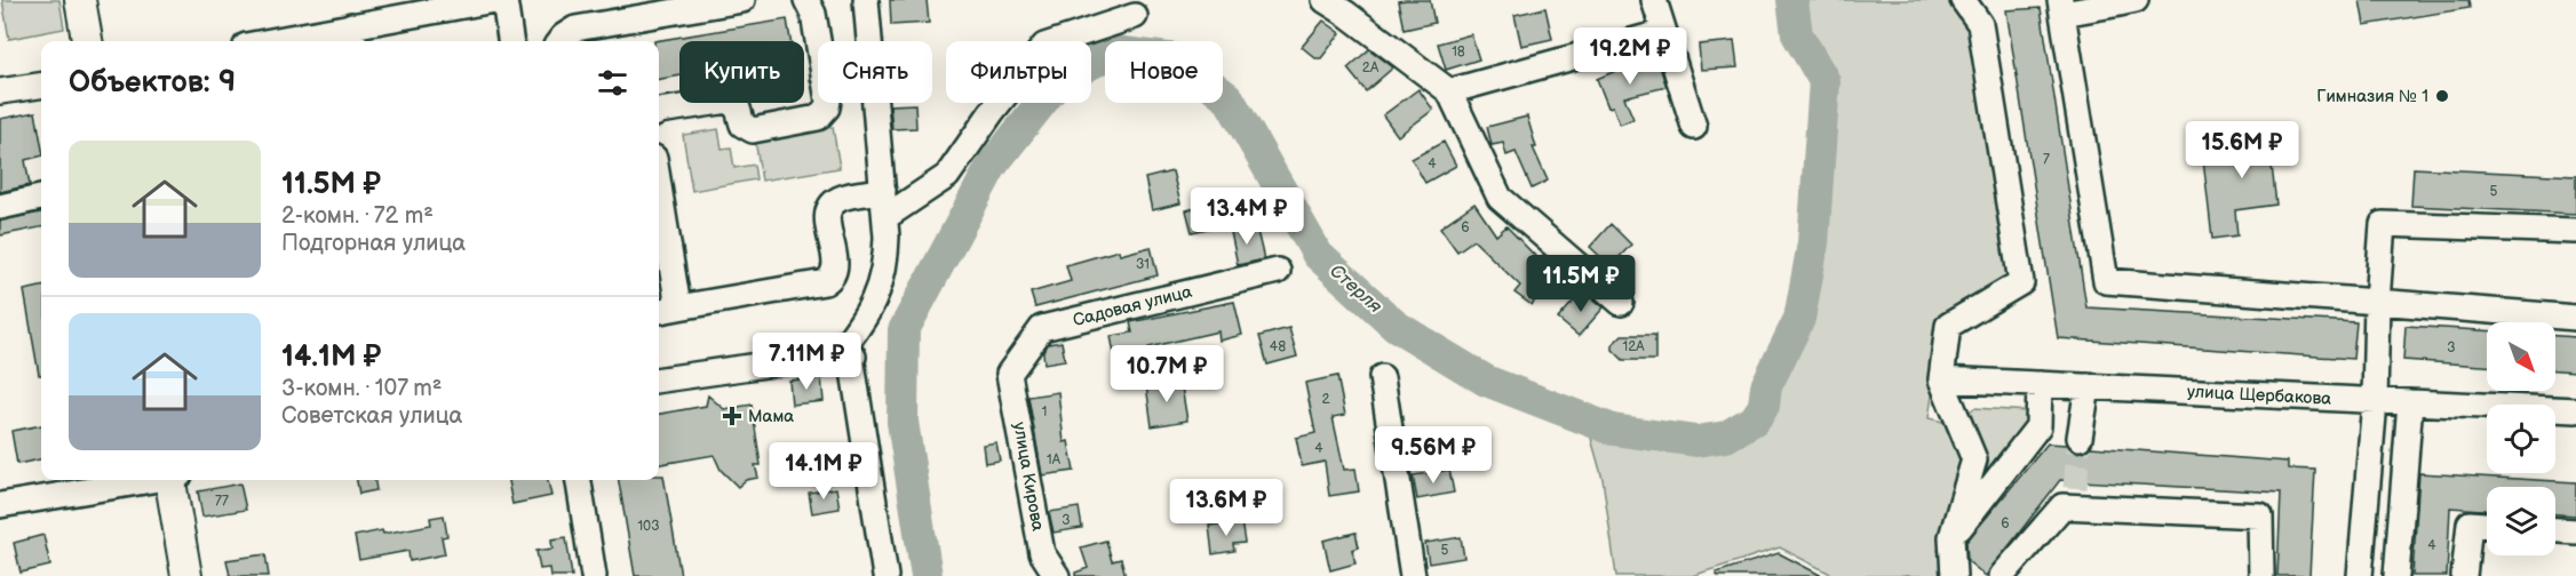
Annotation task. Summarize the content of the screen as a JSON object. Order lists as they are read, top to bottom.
{
  "streets": {
    "street": ["Садовая улица", "улица Щербакова", "улица Кирова"]
  },
  "crossings": [
    ["Садовая улица", "улица Кирова"]
  ],
  "water": ["Стерля"],
  "places": {
    "other": ["Гимназия № 1"],
    "health": ["Мама"]
  },
  "house_numbers": [
    "18",
    "2А",
    "7",
    "4",
    "5",
    "6",
    "31",
    "48",
    "12А",
    "3",
    "2",
    "1",
    "4",
    "1А",
    "77",
    "3",
    "6",
    "103",
    "4",
    "5"
  ],
  "north": "bottom right",
  "page": {
    "price": [
      "19.2M ₽",
      "15.6M ₽",
      "13.4M ₽",
      "11.5M ₽",
      "7.11M ₽",
      "10.7M ₽",
      "9.56M ₽",
      "14.1M ₽",
      "13.6M ₽"
    ],
    "chip": [
      "Купить",
      "Снять",
      "Фильтры",
      "Новое"
    ],
    "heading": "Объектов: 9",
    "list": [
      {
        "name": "11.5M ₽",
        "note": "2-комн. · 72 m² · Подгорная улица"
      },
      {
        "name": "14.1M ₽",
        "note": "3-комн. · 107 m² · Советская улица"
      }
    ]
  }
}
